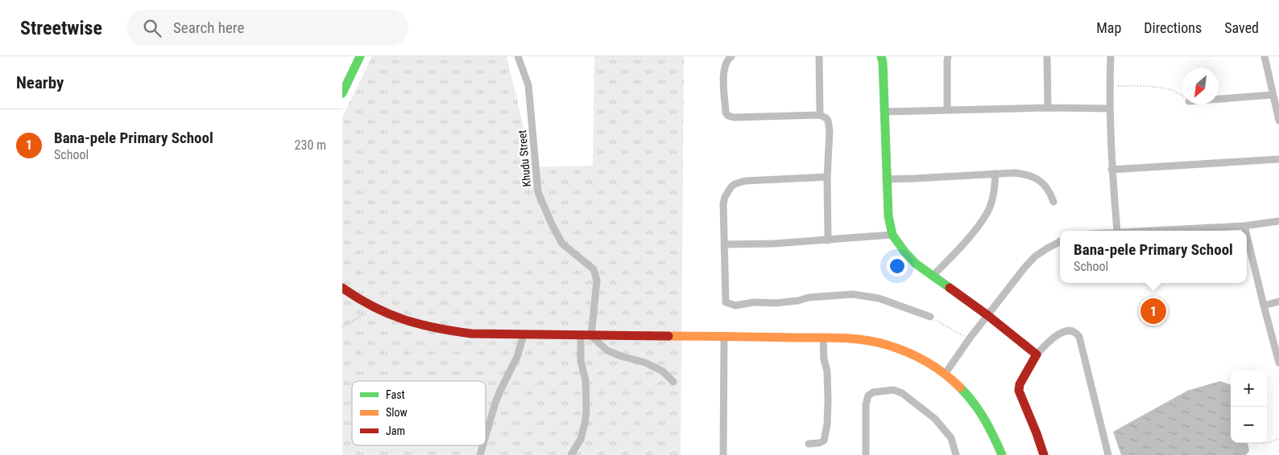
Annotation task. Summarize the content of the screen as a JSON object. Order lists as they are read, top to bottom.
{
  "streets": {
    "street": ["Khudu Street"]
  },
  "legend": ["Fast", "Slow", "Jam"],
  "north": "bottom left",
  "page": {
    "header": "Streetwise",
    "search": "Search here",
    "nav": ["Map", "Directions", "Saved"],
    "heading": "Nearby",
    "list": [
      {
        "mark": "1",
        "name": "Bana-pele Primary School",
        "note": "School",
        "value": "230 m"
      }
    ],
    "popup": ["Bana-pele Primary School", "School"],
    "pins": "1",
    "map_buttons": ["+", "−"]
  }
}
